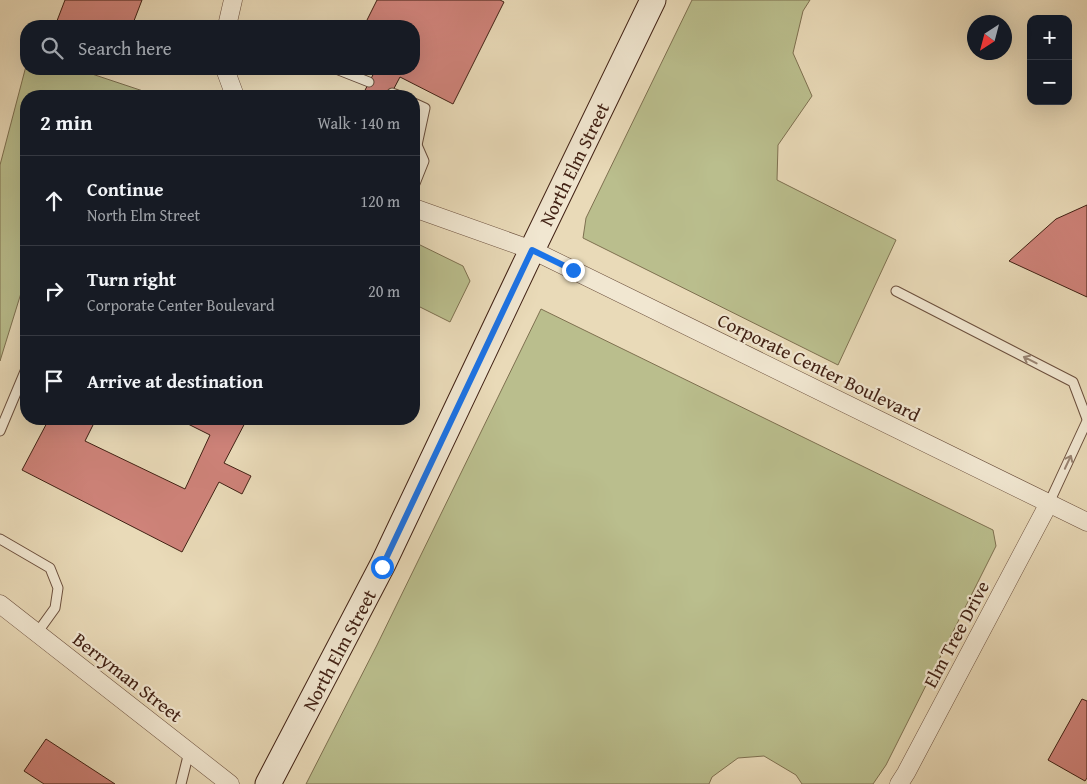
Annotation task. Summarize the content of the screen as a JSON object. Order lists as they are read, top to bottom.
{
  "streets": {
    "main road": ["North Elm Street"],
    "street": ["Corporate Center Boulevard", "Elm Tree Drive", "Berryman Street"]
  },
  "crossings": [
    ["North Elm Street", "Corporate Center Boulevard"],
    ["Corporate Center Boulevard", "Elm Tree Drive"]
  ],
  "north": "bottom left",
  "page": {
    "map_buttons": ["+", "−"],
    "search": "Search here",
    "heading": ["2 min", "Walk · 140 m"],
    "list": [
      ["Continue", "North Elm Street", "120 m"],
      ["Turn right", "Corporate Center Boulevard", "20 m"],
      "Arrive at destination"
    ]
  }
}
